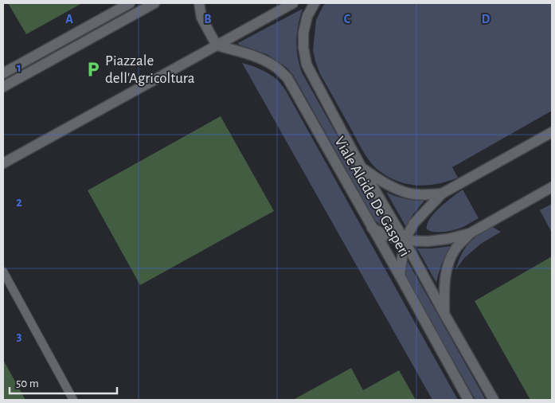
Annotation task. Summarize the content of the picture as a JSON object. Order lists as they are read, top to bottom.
{
  "streets": {
    "street": ["Viale Alcide De Gasperi"]
  },
  "places": {
    "parking": ["Piazzale dell'Agricoltura"]
  },
  "scale_bar": "50 m",
  "grid": {
    "columns": [
      "A",
      "B",
      "C",
      "D"
    ],
    "rows": ["1", "2", "3"]
  }
}
